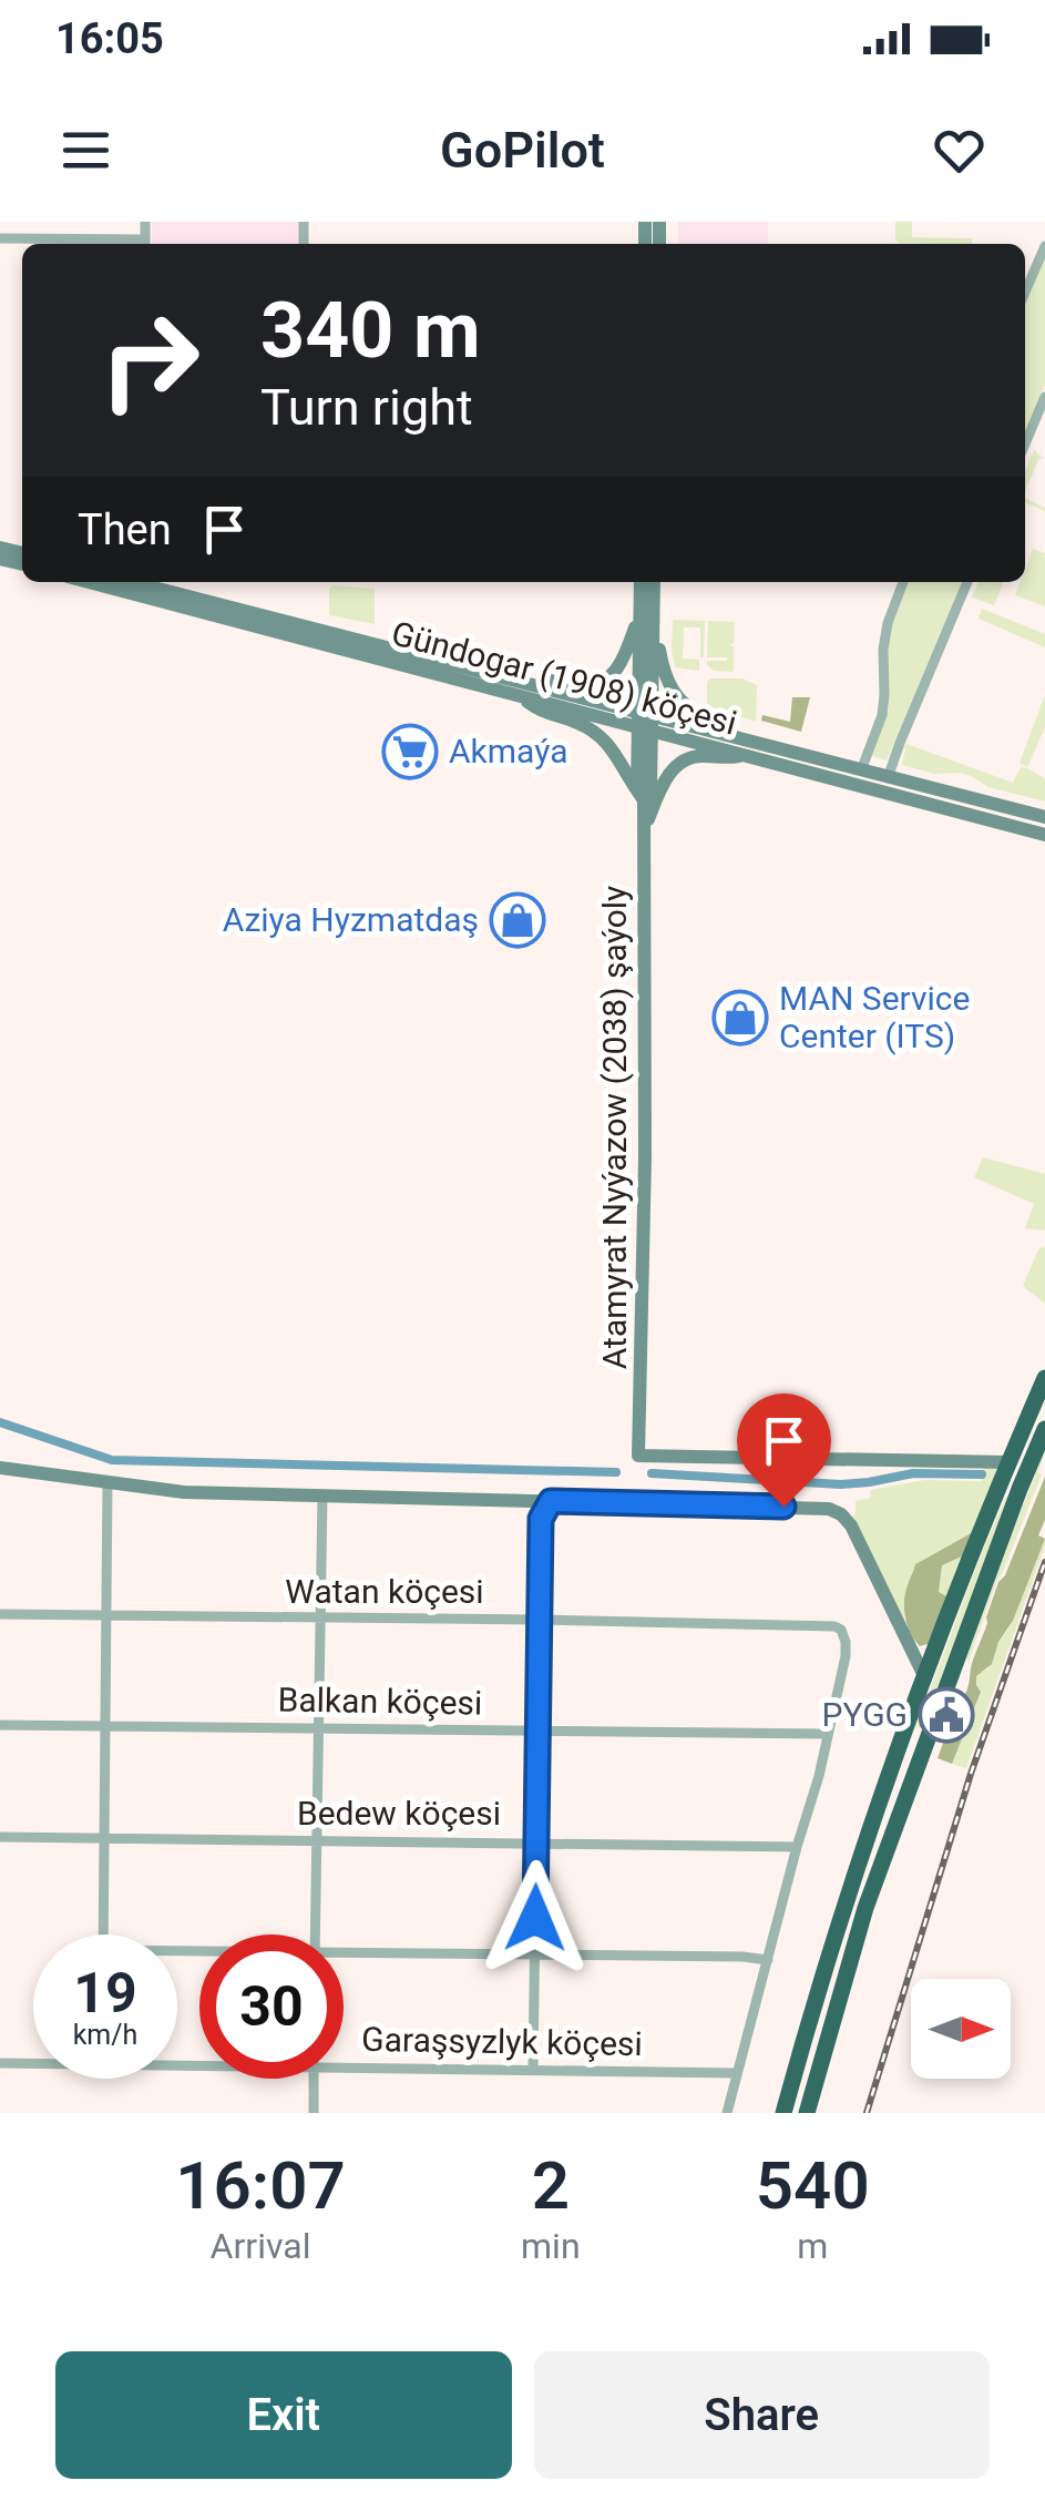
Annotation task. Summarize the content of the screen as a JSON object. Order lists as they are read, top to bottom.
{
  "streets": {
    "main road": ["Gündogar (1908) köçesi", "Atamyrat Nyýazow (2038) şaýoly"],
    "street": [
      "Watan köçesi",
      "Balkan köçesi",
      "Bedew köçesi",
      "Garaşsyzlyk köçesi"
    ]
  },
  "crossings": [
    ["Gündogar (1908) köçesi", "Atamyrat Nyýazow (2038) şaýoly"],
    ["Watan köçesi", "Balkan köçesi"]
  ],
  "places": {
    "supermarket": ["Аkmaýa"],
    "shop": ["Aziya Hyzmatdaş", "MAN Service Center (ITS)"],
    "public building": ["PYGG"]
  },
  "north": "right",
  "page": {
    "status": "16:05",
    "header": "GoPilot",
    "turn": ["340 m", "Turn right"],
    "then": "Then",
    "speed": "19 km/h",
    "limit": "30",
    "eta": [
      "16:07",
      "Arrival",
      "2",
      "min",
      "540",
      "m"
    ],
    "buttons": ["Exit", "Share"]
  }
}
